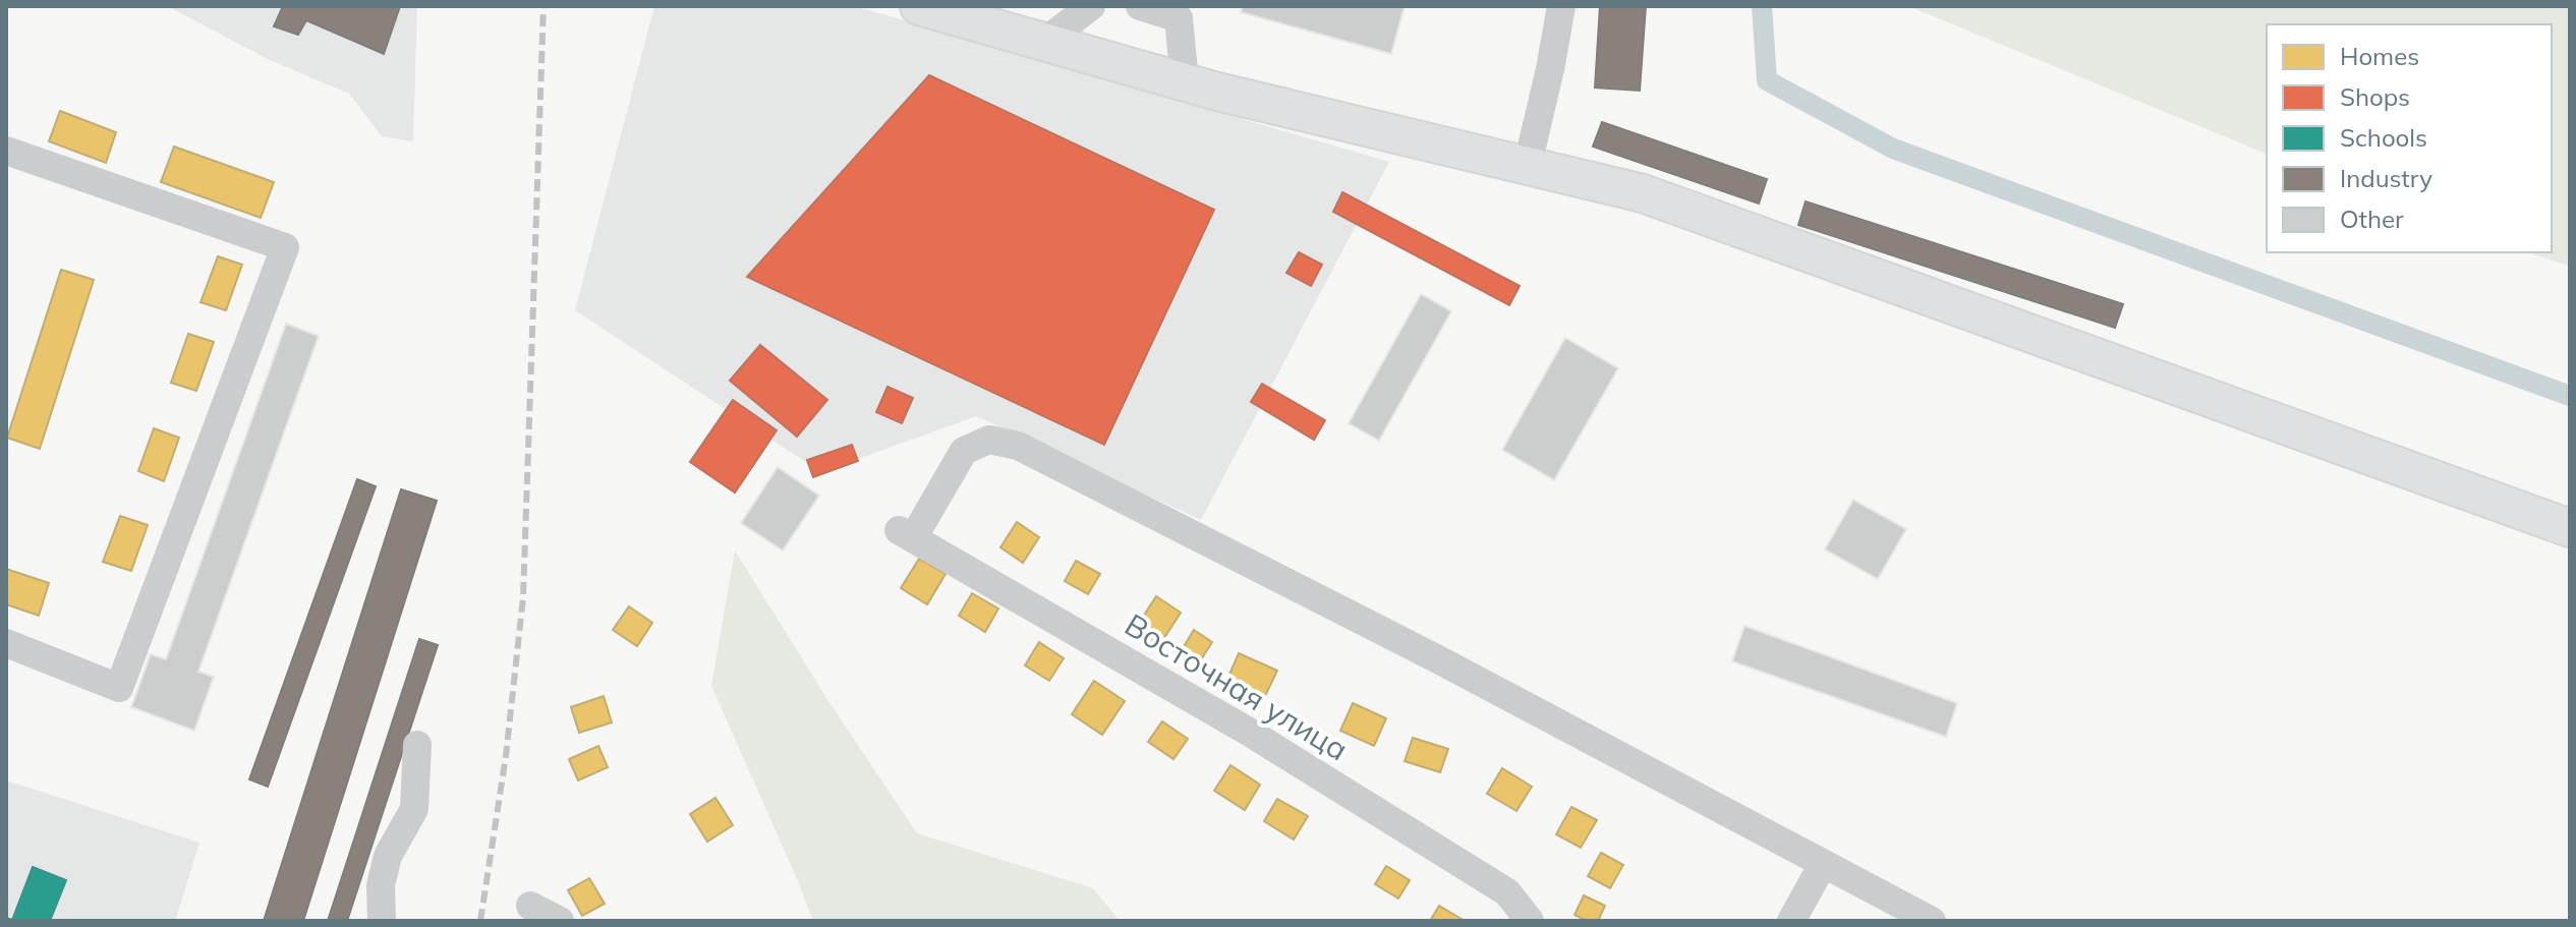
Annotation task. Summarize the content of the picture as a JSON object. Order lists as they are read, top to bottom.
{
  "streets": {
    "street": ["Восточная улица"]
  },
  "legend": [
    "Homes",
    "Shops",
    "Schools",
    "Industry",
    "Other"
  ]
}
